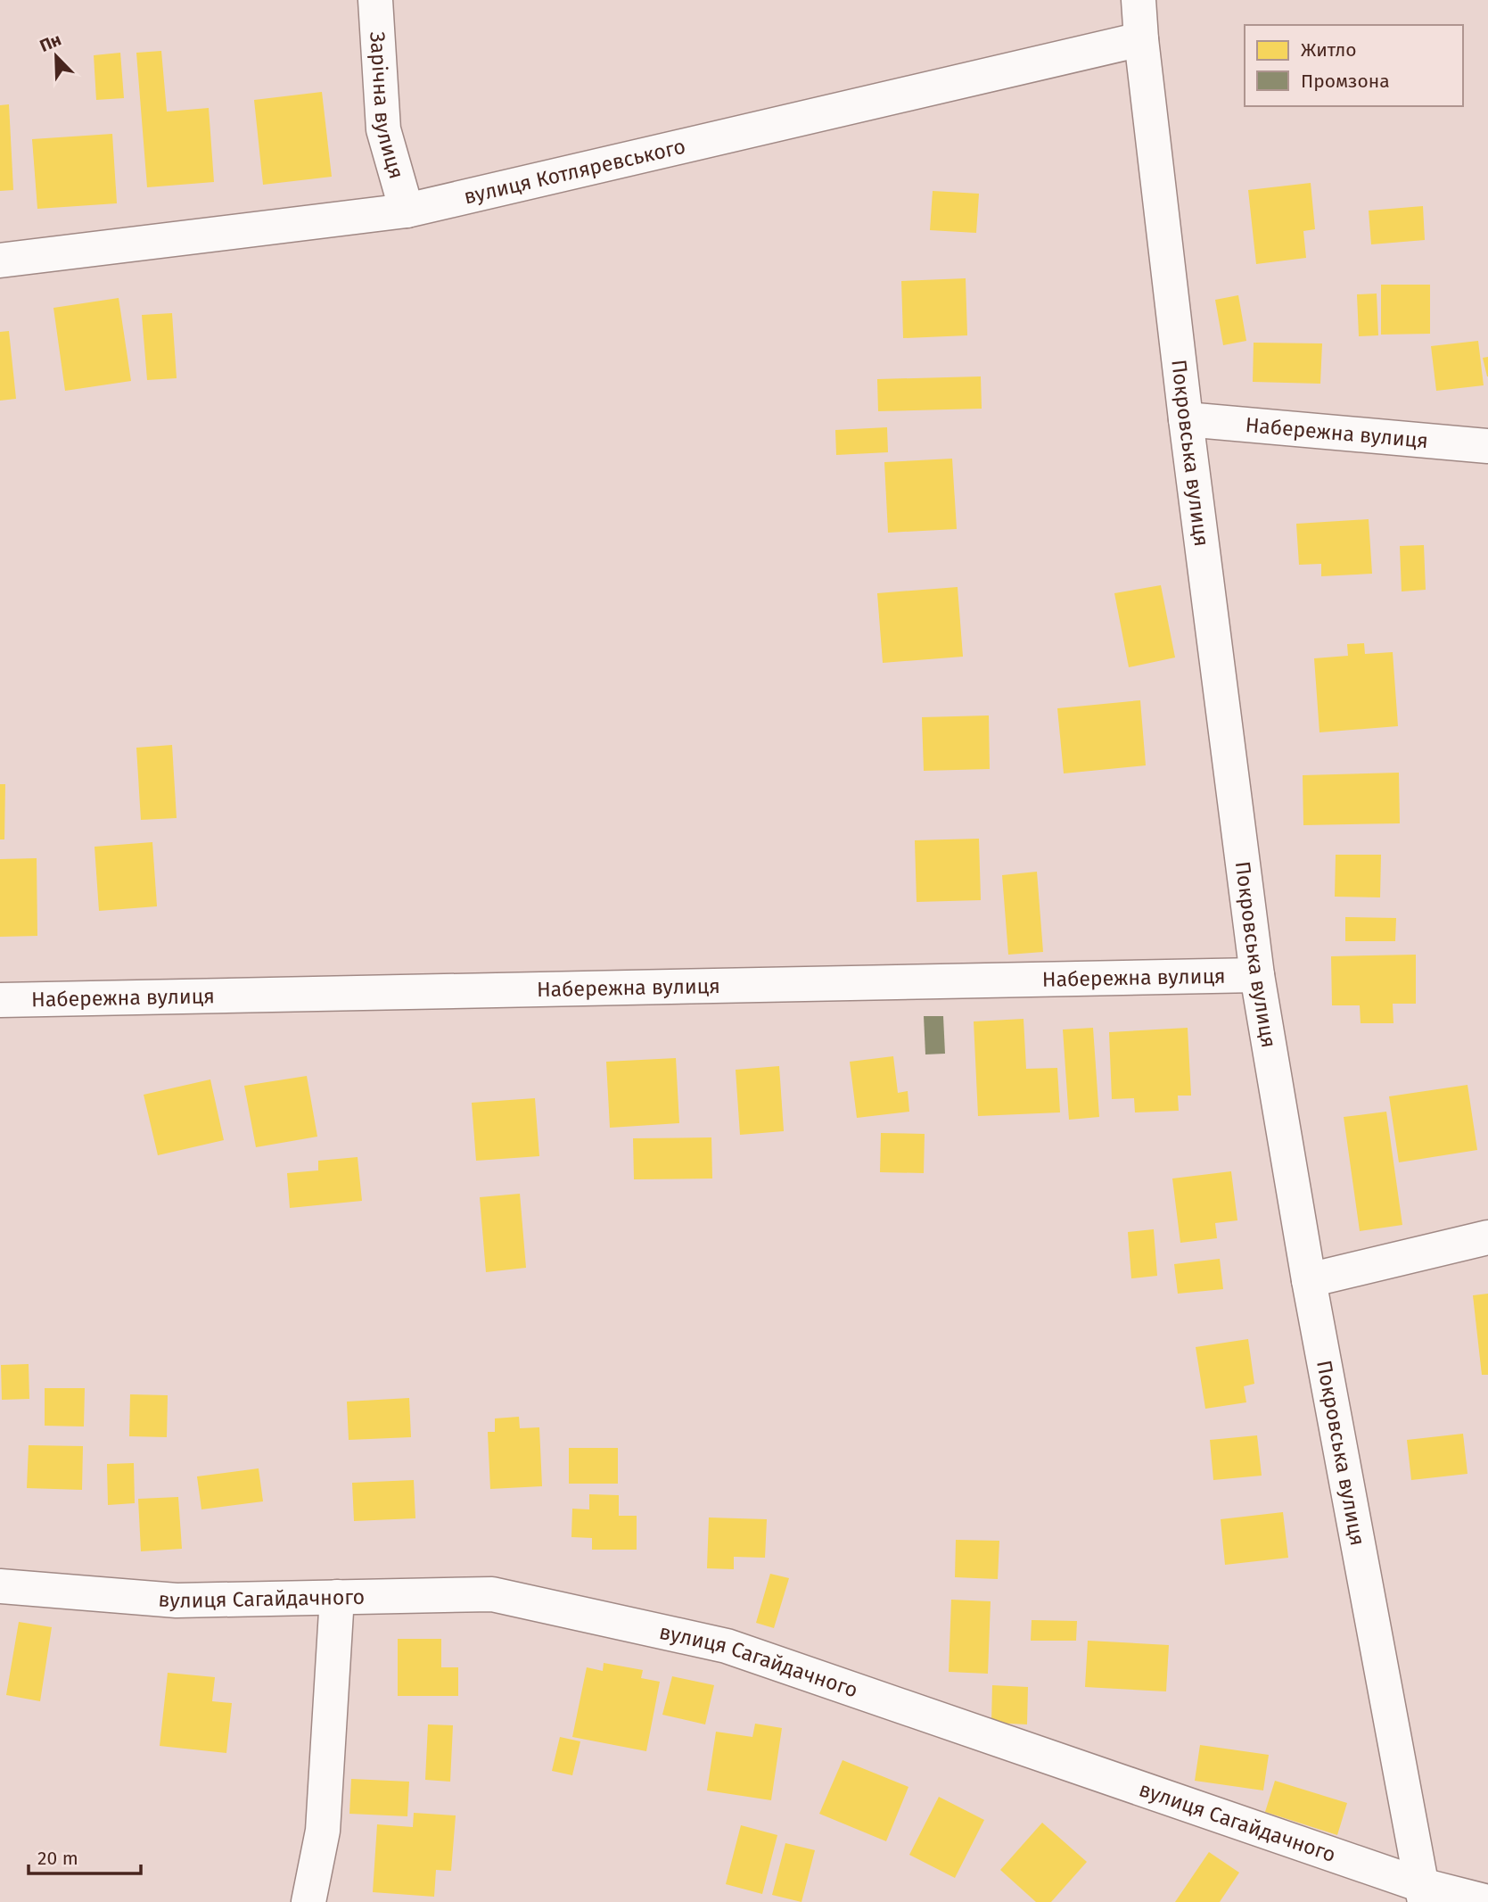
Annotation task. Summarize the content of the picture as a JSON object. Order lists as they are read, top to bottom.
{
  "streets": {
    "street": [
      "Зарічна вулиця",
      "вулиця Котляревського",
      "Набережна вулиця",
      "Покровська вулиця",
      "вулиця Сагайдачного"
    ]
  },
  "crossings": [
    ["Зарічна вулиця", "вулиця Котляревського"],
    ["вулиця Котляревського", "Покровська вулиця"],
    ["Набережна вулиця", "Покровська вулиця"],
    ["Покровська вулиця", "вулиця Сагайдачного"]
  ],
  "legend": ["Житло", "Промзона"],
  "scale_bar": "20 m",
  "north": "top left"
}
